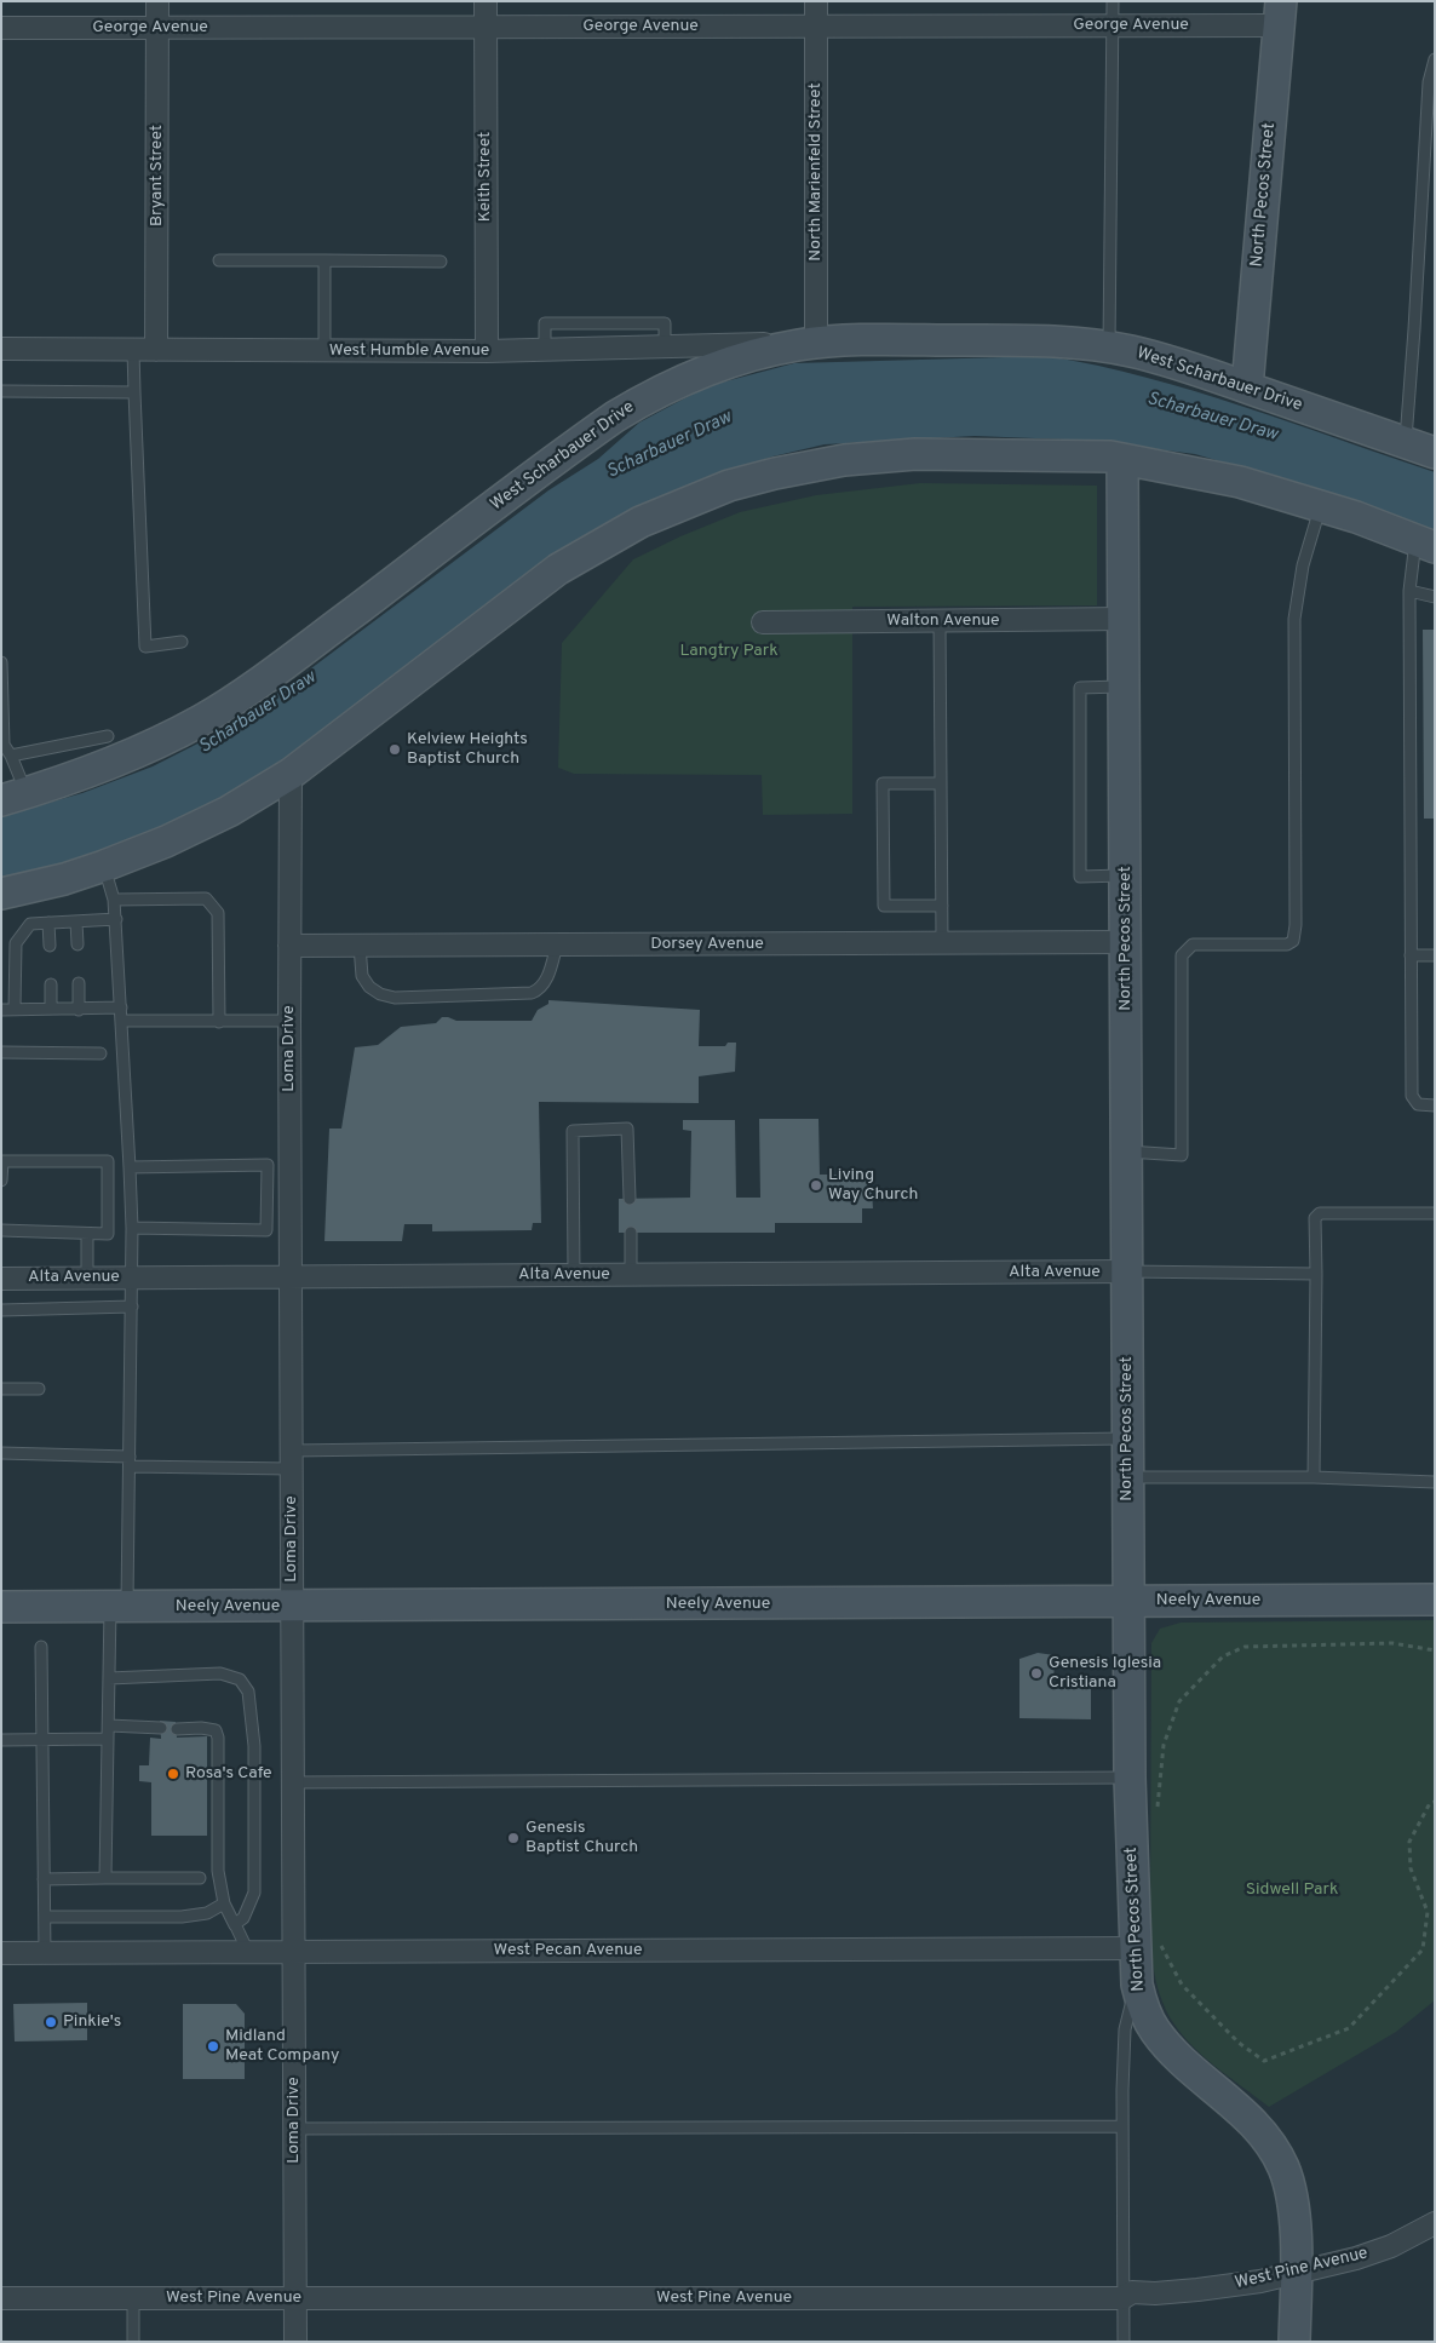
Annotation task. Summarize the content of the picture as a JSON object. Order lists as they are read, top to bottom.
{
  "streets": {
    "street": [
      "George Avenue",
      "North Marienfeld Street",
      "Bryant Street",
      "Keith Street",
      "North Pecos Street",
      "West Humble Avenue",
      "West Scharbauer Drive",
      "Walton Avenue",
      "Dorsey Avenue",
      "Loma Drive",
      "Alta Avenue",
      "Neely Avenue",
      "West Pecan Avenue",
      "West Pine Avenue"
    ]
  },
  "crossings": [
    ["George Avenue", "North Marienfeld Street"],
    ["George Avenue", "Bryant Street"],
    ["George Avenue", "Keith Street"],
    ["George Avenue", "North Pecos Street"],
    ["North Marienfeld Street", "West Humble Avenue"],
    ["North Marienfeld Street", "West Scharbauer Drive"],
    ["Bryant Street", "West Humble Avenue"],
    ["Keith Street", "West Humble Avenue"],
    ["North Pecos Street", "West Scharbauer Drive"],
    ["North Pecos Street", "Walton Avenue"],
    ["North Pecos Street", "Dorsey Avenue"],
    ["North Pecos Street", "Alta Avenue"],
    ["North Pecos Street", "Neely Avenue"],
    ["North Pecos Street", "West Pecan Avenue"],
    ["North Pecos Street", "West Pine Avenue"],
    ["West Humble Avenue", "West Scharbauer Drive"],
    ["Dorsey Avenue", "Loma Drive"],
    ["Loma Drive", "Alta Avenue"],
    ["Loma Drive", "Neely Avenue"],
    ["Loma Drive", "West Pecan Avenue"],
    ["Loma Drive", "West Pine Avenue"]
  ],
  "water": ["Scharbauer Draw"],
  "parks": ["Langtry Park", "Sidwell Park"],
  "places": [
    "Kelview Heights Baptist Church",
    "Living Way Church",
    "Genesis Iglesia Cristiana",
    "Rosa's Cafe",
    "Genesis Baptist Church",
    "Pinkie's",
    "Midland Meat Company"
  ]
}
